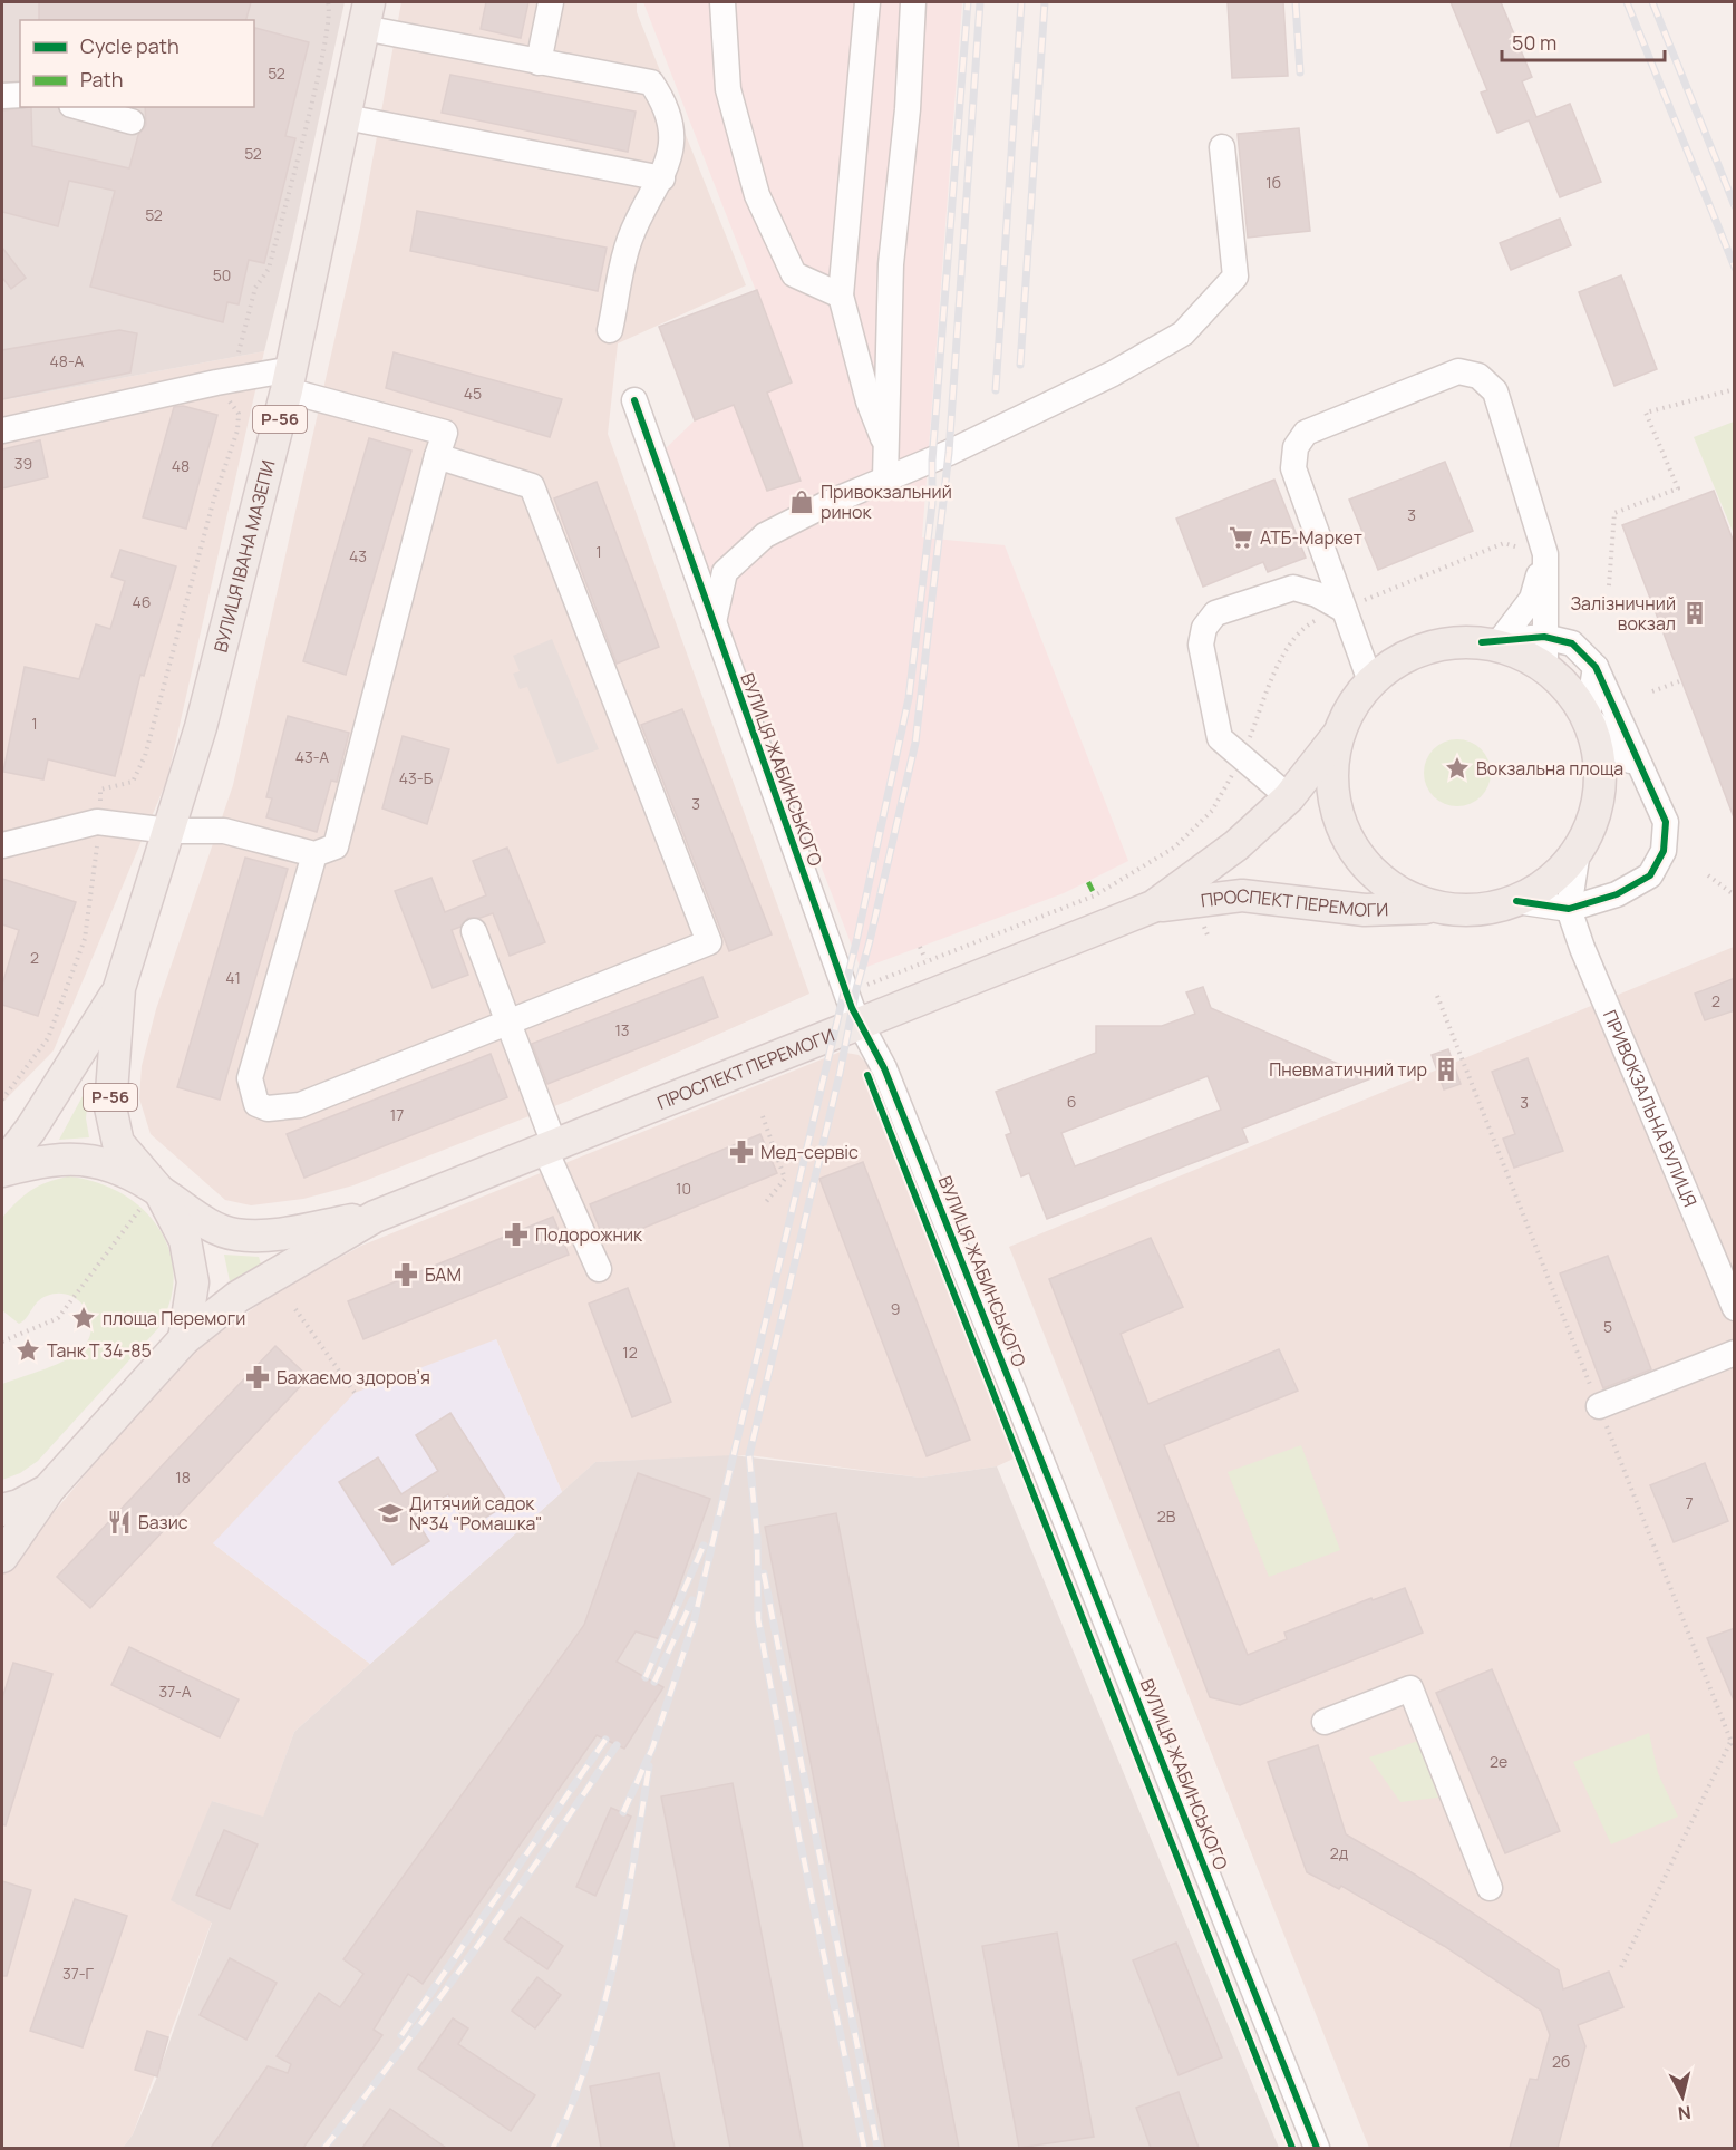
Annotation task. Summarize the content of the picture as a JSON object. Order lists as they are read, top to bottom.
{
  "streets": {
    "main road": ["Р-56", "ВУЛИЦЯ ІВАНА МАЗЕПИ", "ПРОСПЕКТ ПЕРЕМОГИ"],
    "street": ["ВУЛИЦЯ ЖАБИНСЬКОГО", "ПРИВОКЗАЛЬНА ВУЛИЦЯ"]
  },
  "crossings": [
    ["Р-56", "ВУЛИЦЯ ІВАНА МАЗЕПИ"],
    ["Р-56", "ПРОСПЕКТ ПЕРЕМОГИ"],
    ["ВУЛИЦЯ ІВАНА МАЗЕПИ", "ПРОСПЕКТ ПЕРЕМОГИ"],
    ["ВУЛИЦЯ ЖАБИНСЬКОГО", "ПРОСПЕКТ ПЕРЕМОГИ"]
  ],
  "places": {
    "shop": ["Привокзальний ринок"],
    "supermarket": ["АТБ-Маркет"],
    "building": ["Залізничний вокзал", "Пневматичний тир"],
    "place": ["Вокзальна площа", "площа Перемоги", "Танк Т 34-85"],
    "pharmacy": [
      "Мед-сервіс",
      "Подорожник",
      "БАМ",
      "Бажаємо здоровʼя"
    ],
    "school or university": ["Дитячий садок №34 \"Ромашка\""],
    "restaurant": ["Базис"]
  },
  "house_numbers": [
    "52",
    "52",
    "1б",
    "52",
    "50",
    "48-А",
    "45",
    "39",
    "48",
    "3",
    "1",
    "43",
    "46",
    "1",
    "43-А",
    "43-Б",
    "3",
    "2",
    "41",
    "2",
    "13",
    "6",
    "3",
    "17",
    "10",
    "9",
    "5",
    "12",
    "18",
    "7",
    "2В",
    "37-А",
    "2е",
    "2д",
    "37-Г",
    "2б"
  ],
  "legend": ["Cycle path", "Path"],
  "scale_bar": "50 m",
  "north": "bottom"
}
